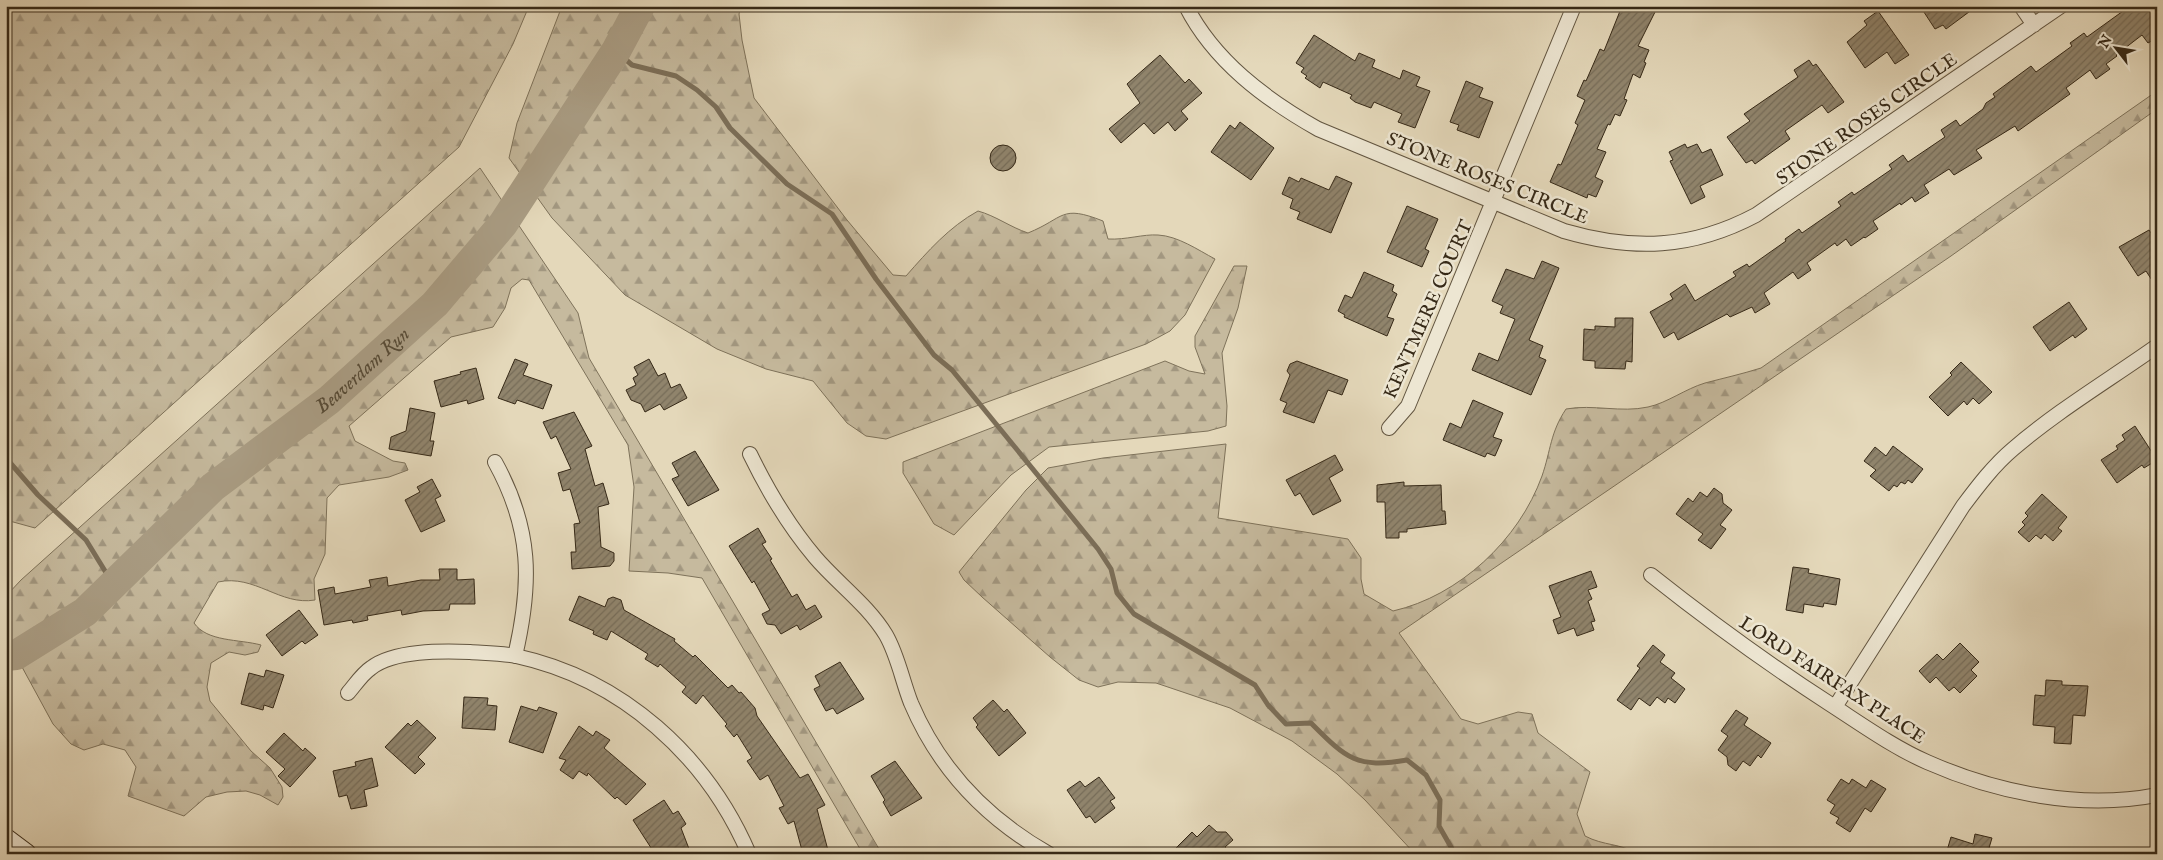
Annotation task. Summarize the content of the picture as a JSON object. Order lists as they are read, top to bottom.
{
  "streets": {
    "street": ["STONE ROSES CIRCLE", "KENTMERE COURT", "LORD FAIRFAX PLACE"]
  },
  "crossings": [
    ["STONE ROSES CIRCLE", "KENTMERE COURT"]
  ],
  "water": ["Beaverdam Run"],
  "north": "top left"
}
